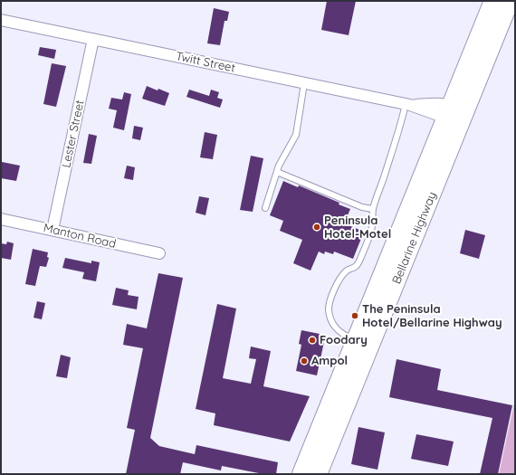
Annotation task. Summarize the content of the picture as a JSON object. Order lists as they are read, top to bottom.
{
  "streets": {
    "highway": ["Bellarine Highway"],
    "street": ["Twitt Street", "Lester Street", "Manton Road"]
  },
  "crossings": [
    ["Twitt Street", "Lester Street"],
    ["Twitt Street", "Bellarine Highway"],
    ["Lester Street", "Manton Road"]
  ],
  "places": [
    "Peninsula Hotel-Motel",
    "The Peninsula Hotel/Bellarine Highway",
    "Foodary",
    "Ampol"
  ]
}
